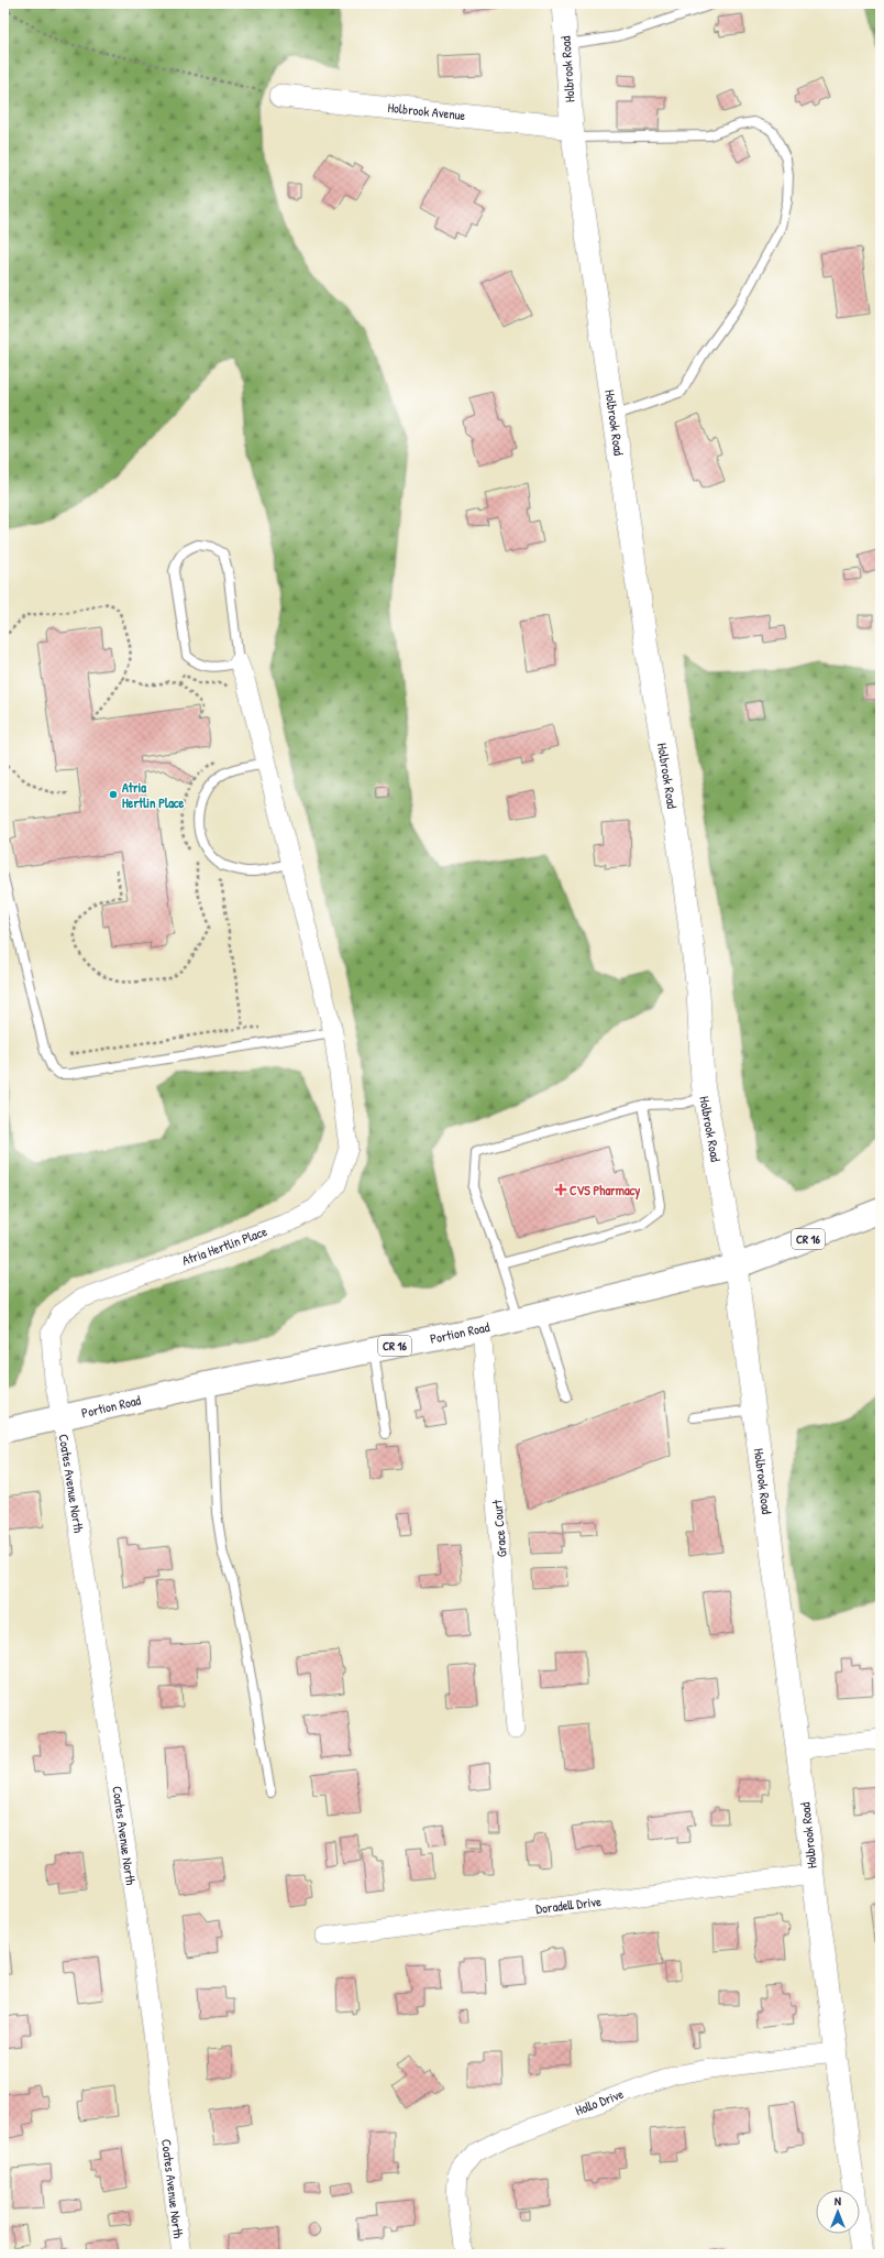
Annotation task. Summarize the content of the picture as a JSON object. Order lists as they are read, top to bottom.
{
  "streets": {
    "main road": ["CR 16", "Portion Road"],
    "street": [
      "Holbrook Road",
      "Holbrook Avenue",
      "Atria Hertlin Place",
      "Coates Avenue North",
      "Grace Court",
      "Doradell Drive",
      "Hollo Drive"
    ]
  },
  "crossings": [
    ["Holbrook Road", "Holbrook Avenue"],
    ["Holbrook Road", "Portion Road"],
    ["Holbrook Road", "Doradell Drive"],
    ["Holbrook Road", "Hollo Drive"],
    ["Atria Hertlin Place", "Portion Road"],
    ["Atria Hertlin Place", "Coates Avenue North"],
    ["Portion Road", "Coates Avenue North"],
    ["Portion Road", "Grace Court"]
  ],
  "places": {
    "other": ["Atria Hertlin Place"],
    "health": ["CVS Pharmacy"]
  },
  "north": "top"
}
